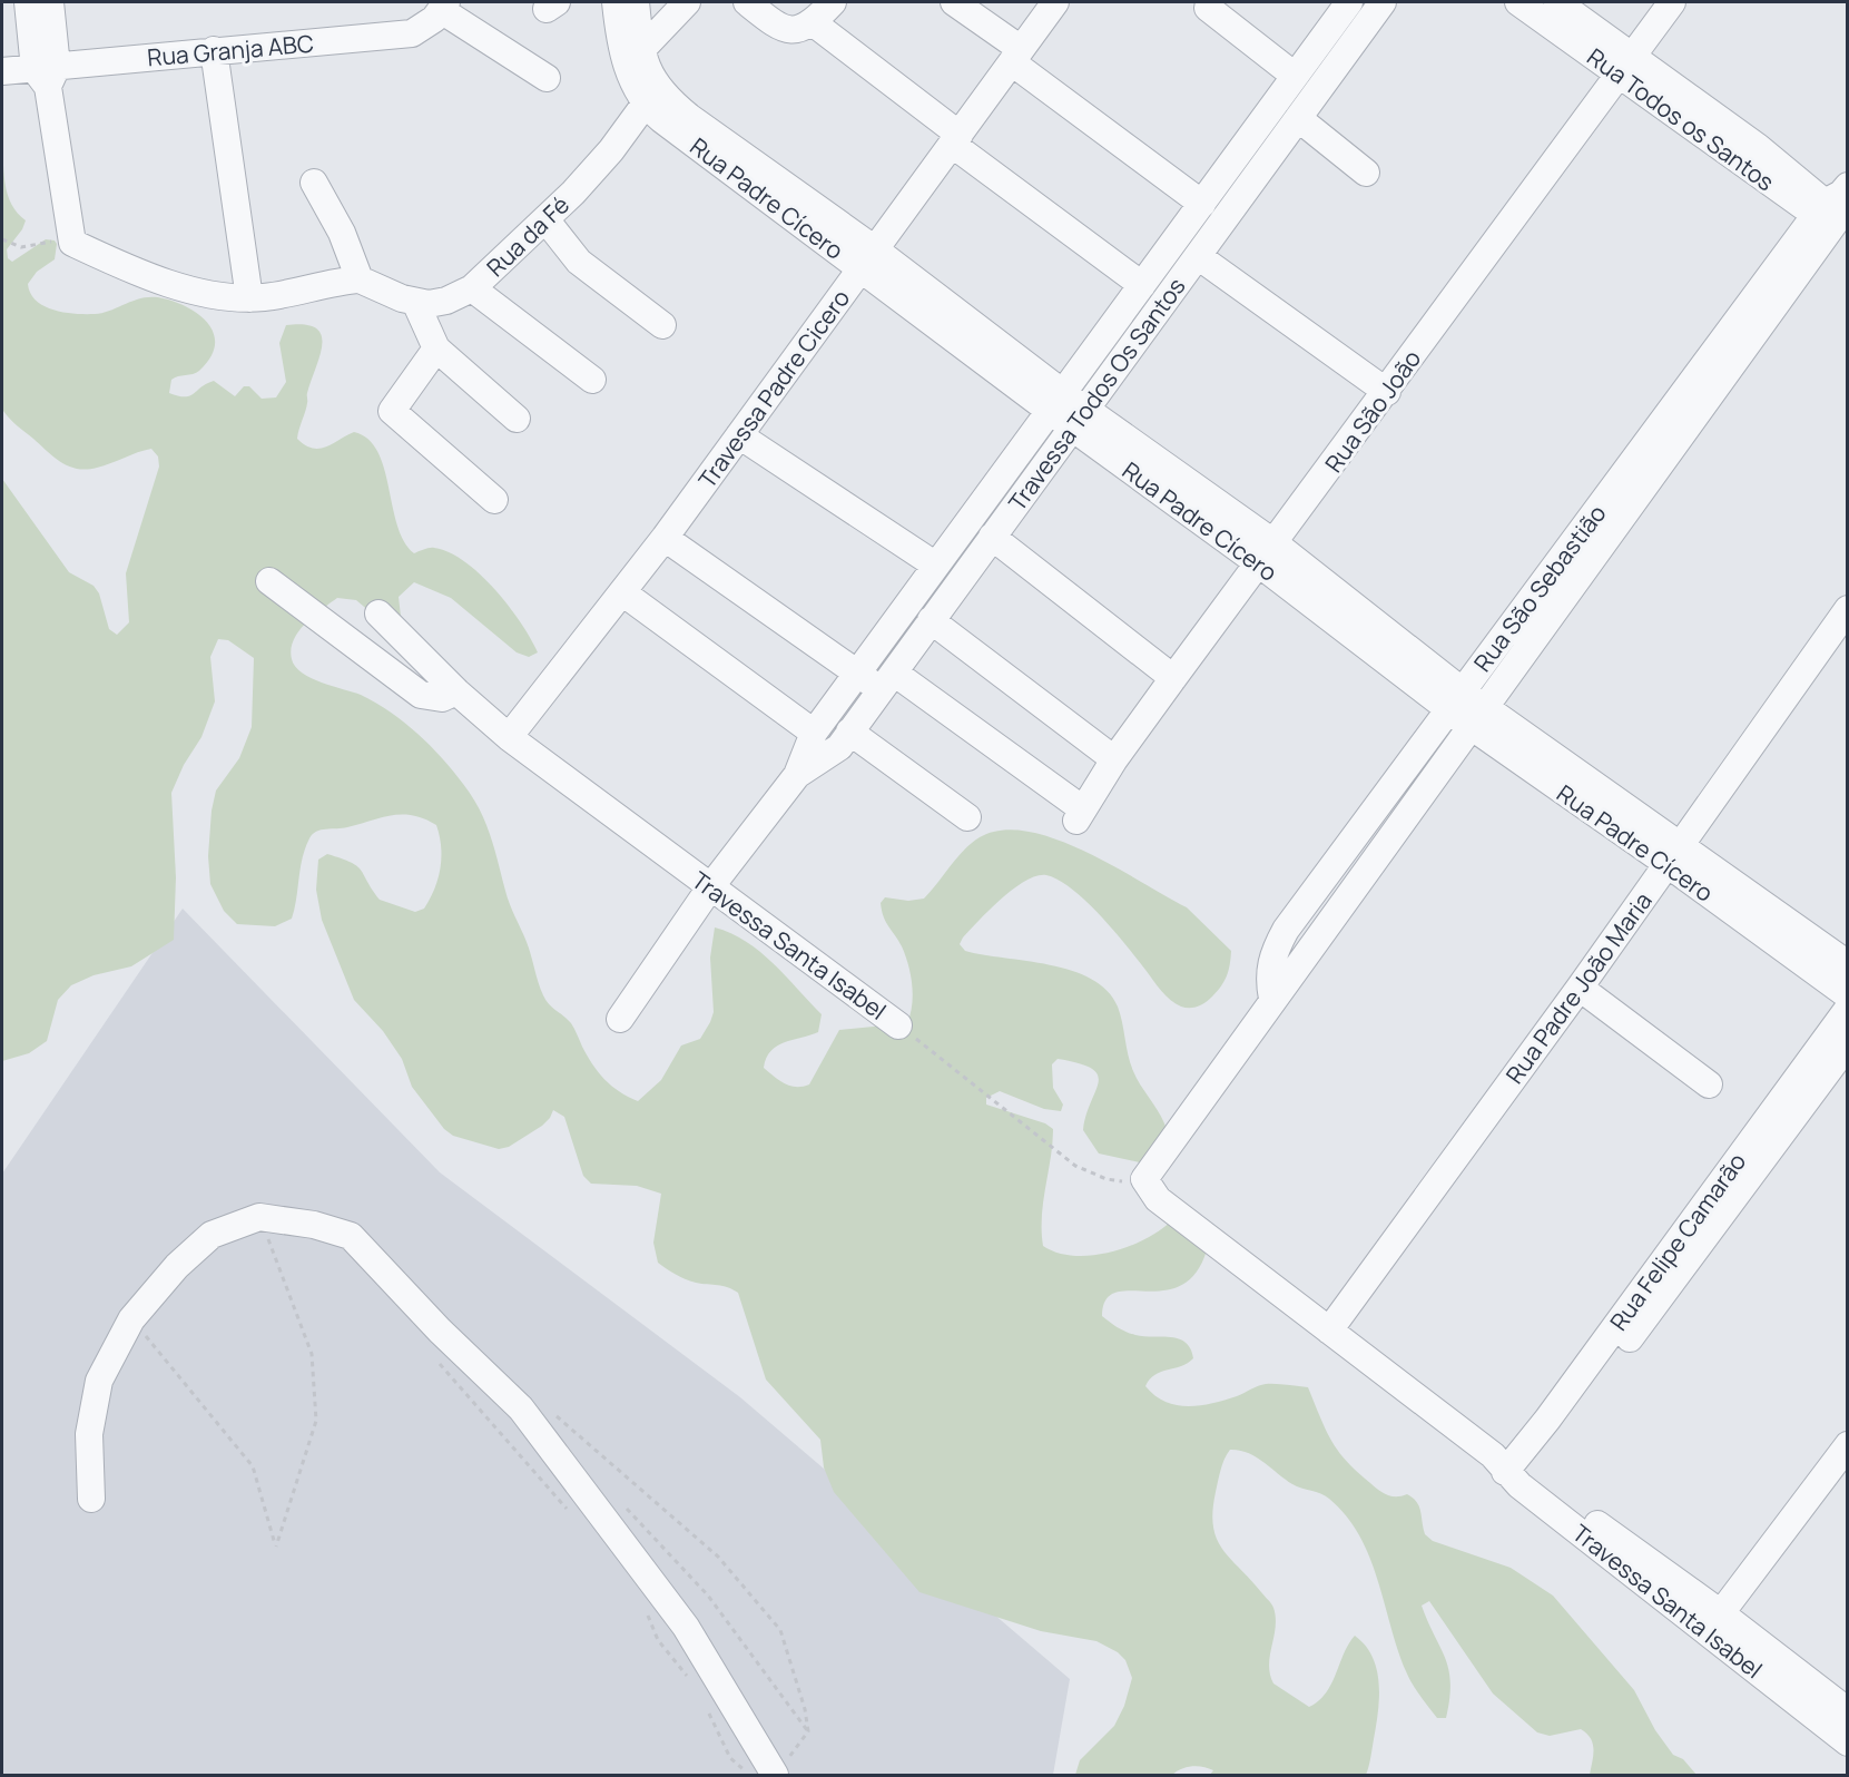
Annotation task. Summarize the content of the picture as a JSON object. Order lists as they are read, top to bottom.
{
  "streets": {
    "street": [
      "Rua Granja ABC",
      "Rua Todos os Santos",
      "Rua Padre Cícero",
      "Rua da Fé",
      "Travessa Padre Cicero",
      "Travessa Todos Os Santos",
      "Rua São João",
      "Rua São Sebastião",
      "Travessa Santa Isabel",
      "Rua Padre João Maria",
      "Rua Felipe Camarão"
    ]
  },
  "crossings": [
    ["Rua Todos os Santos", "Rua São João"],
    ["Rua Todos os Santos", "Rua São Sebastião"],
    ["Rua Padre Cícero", "Rua da Fé"],
    ["Rua Padre Cícero", "Travessa Padre Cicero"],
    ["Rua Padre Cícero", "Travessa Todos Os Santos"],
    ["Rua Padre Cícero", "Rua São João"],
    ["Rua Padre Cícero", "Rua São Sebastião"],
    ["Rua Padre Cícero", "Rua Padre João Maria"],
    ["Travessa Padre Cicero", "Travessa Santa Isabel"],
    ["Travessa Todos Os Santos", "Rua São João"],
    ["Travessa Todos Os Santos", "Travessa Santa Isabel"],
    ["Rua São Sebastião", "Travessa Santa Isabel"],
    ["Travessa Santa Isabel", "Rua Padre João Maria"],
    ["Travessa Santa Isabel", "Rua Felipe Camarão"]
  ]
}
